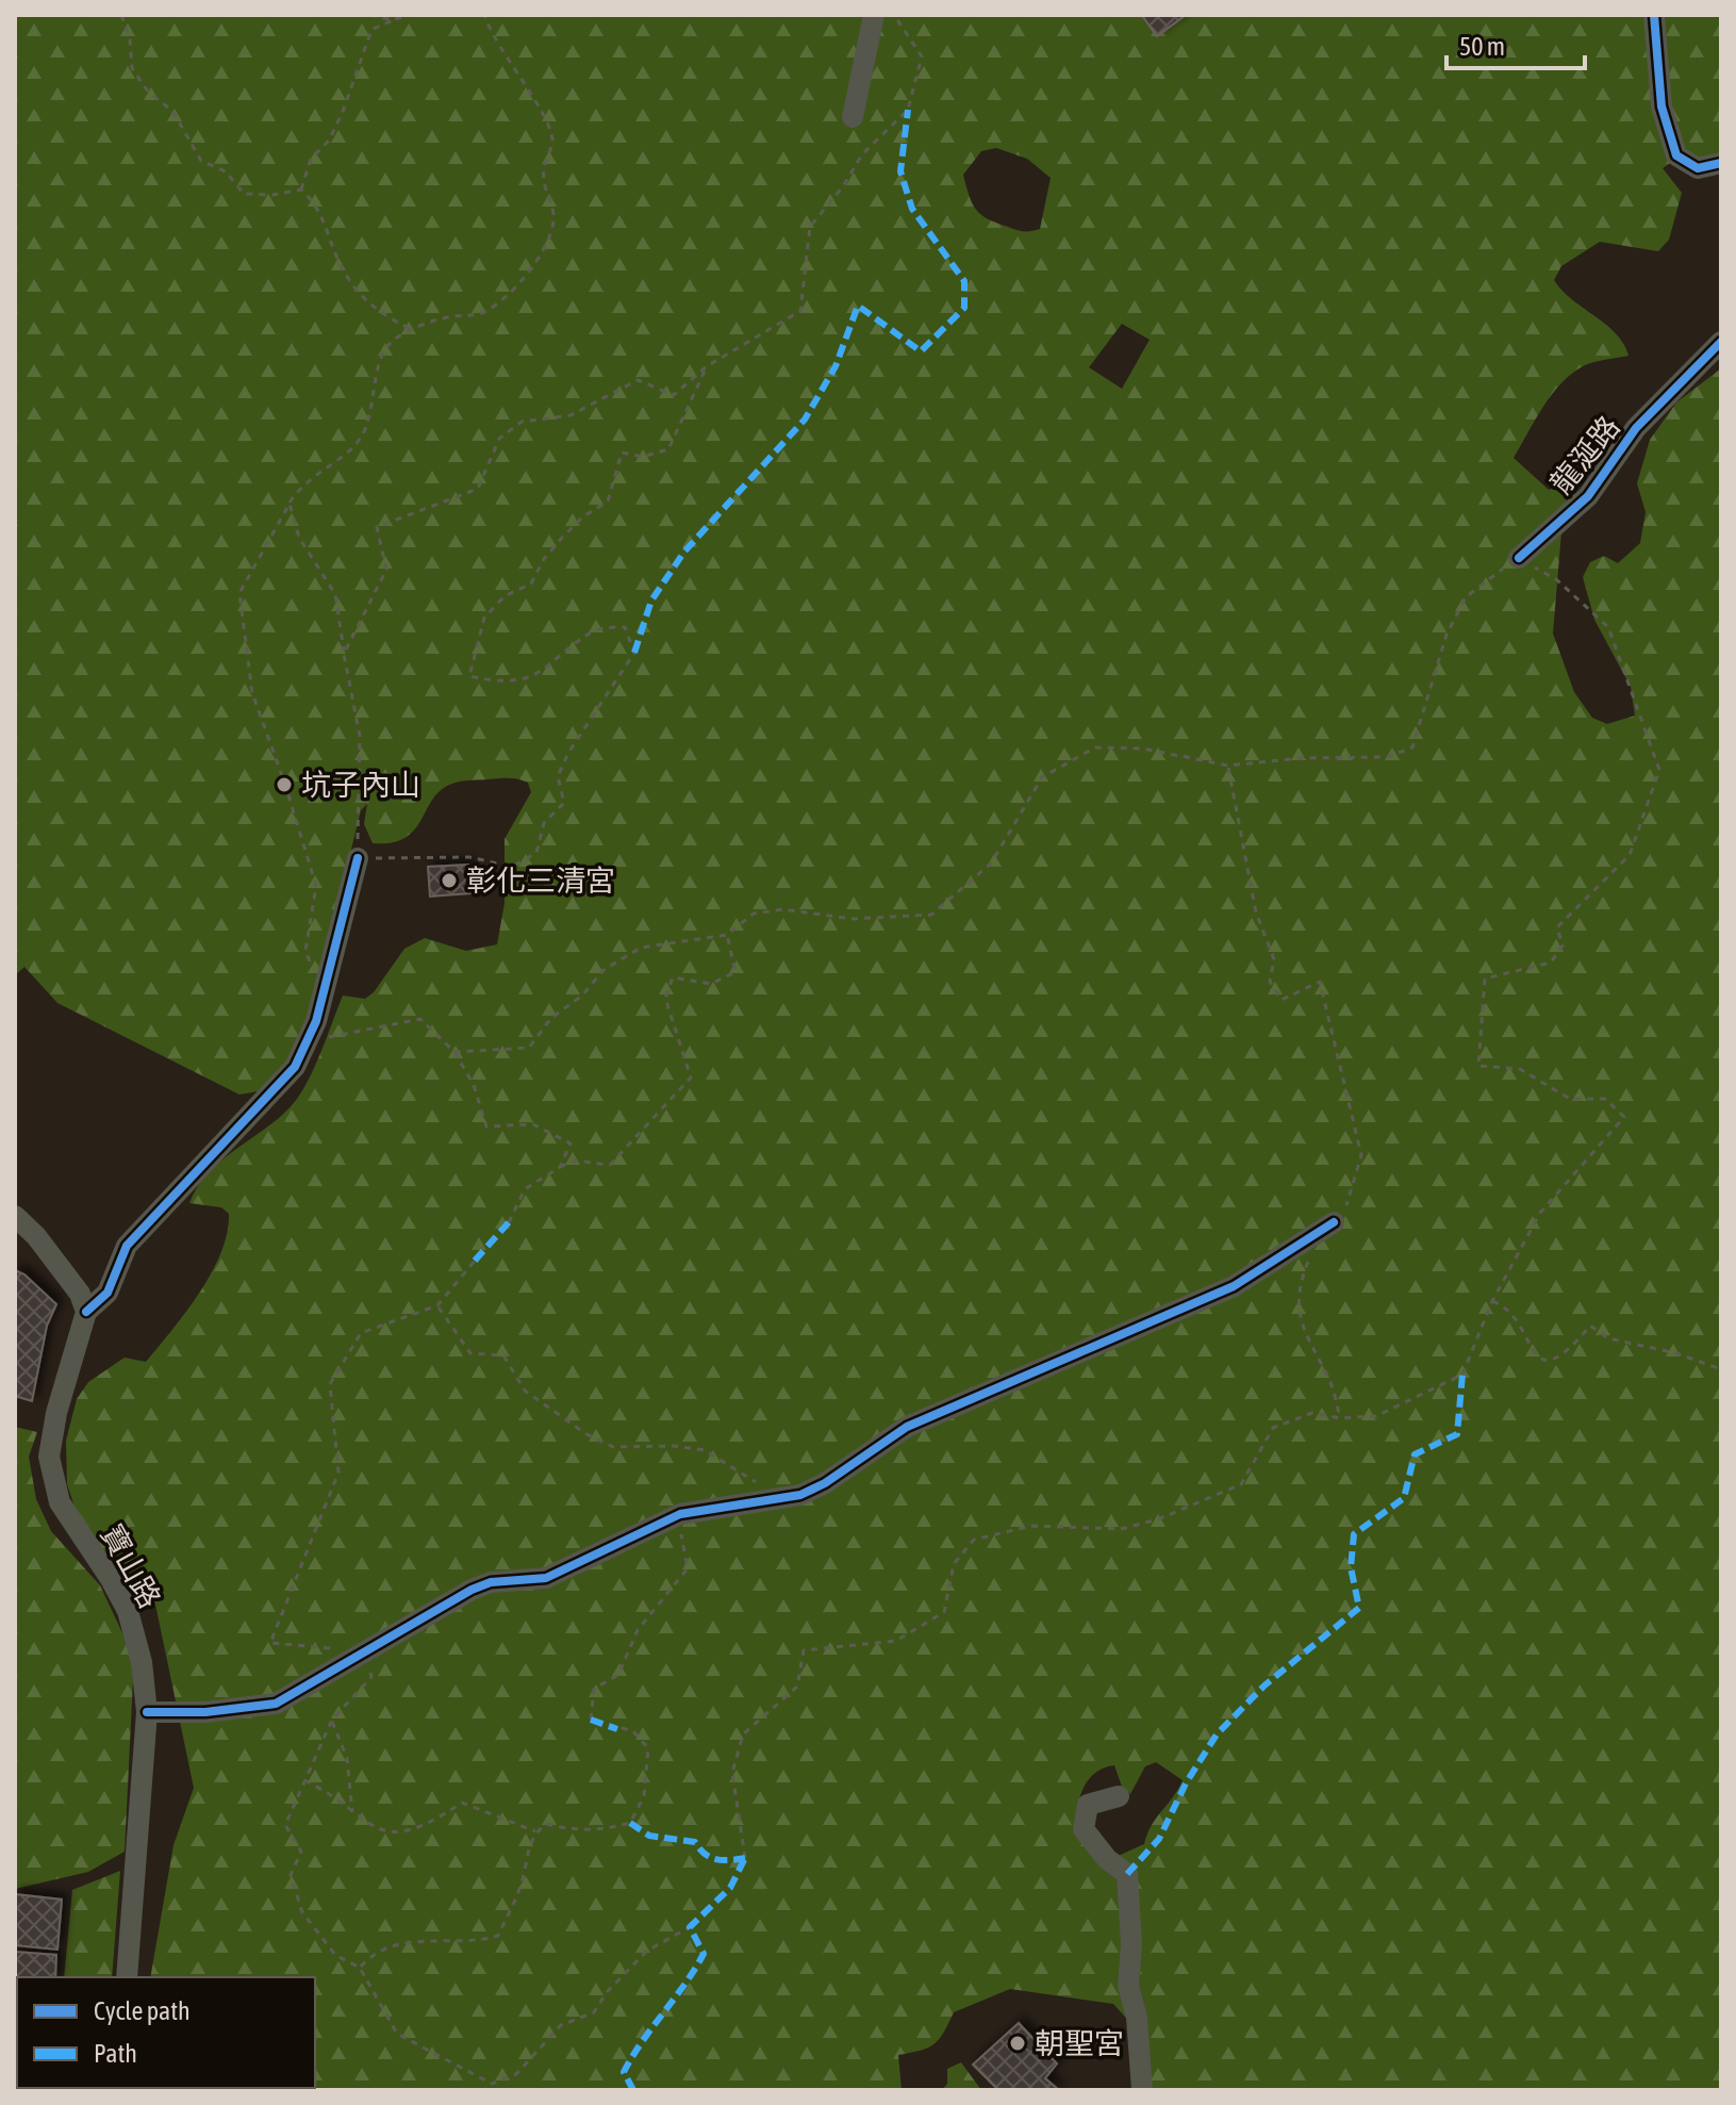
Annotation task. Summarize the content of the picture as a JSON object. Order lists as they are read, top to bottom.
{
  "streets": {
    "street": ["龍涎路", "寶山路"]
  },
  "places": ["坑子內山", "彰化三清宮", "朝聖宮"],
  "legend": ["Cycle path", "Path"],
  "scale_bar": "50 m"
}
